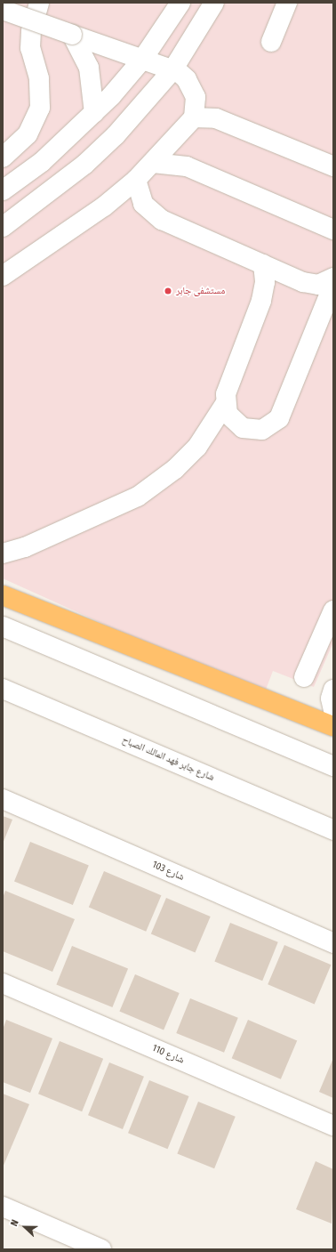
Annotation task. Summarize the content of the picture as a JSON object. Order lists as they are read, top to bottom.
{
  "streets": {
    "street": ["شارع جابر فهد المالك الصباح", "شارع 103", "شارع 110"]
  },
  "places": ["مستشفى جابر"],
  "north": "left"
}
